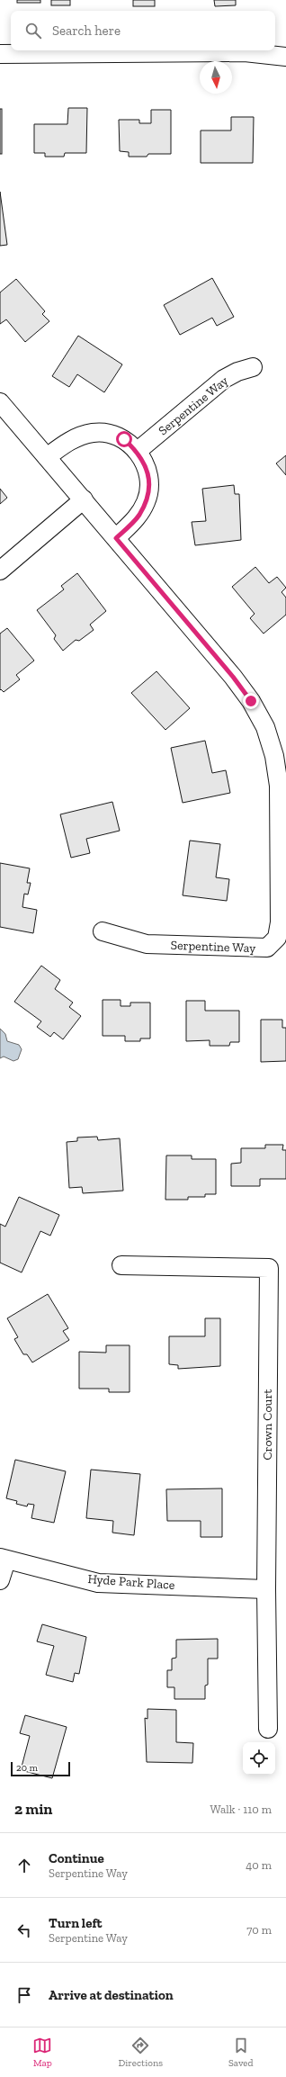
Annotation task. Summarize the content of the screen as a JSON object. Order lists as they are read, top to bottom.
{
  "streets": {
    "street": ["Serpentine Way", "Crown Court", "Hyde Park Place"]
  },
  "crossings": [
    ["Crown Court", "Hyde Park Place"]
  ],
  "scale_bar": "20 m",
  "north": "bottom",
  "page": {
    "search": "Search here",
    "scale": "20 m",
    "heading": ["2 min", "Walk · 110 m"],
    "list": [
      ["Continue", "Serpentine Way", "40 m"],
      ["Turn left", "Serpentine Way", "70 m"],
      "Arrive at destination"
    ],
    "nav": ["Map", "Directions", "Saved"]
  }
}
